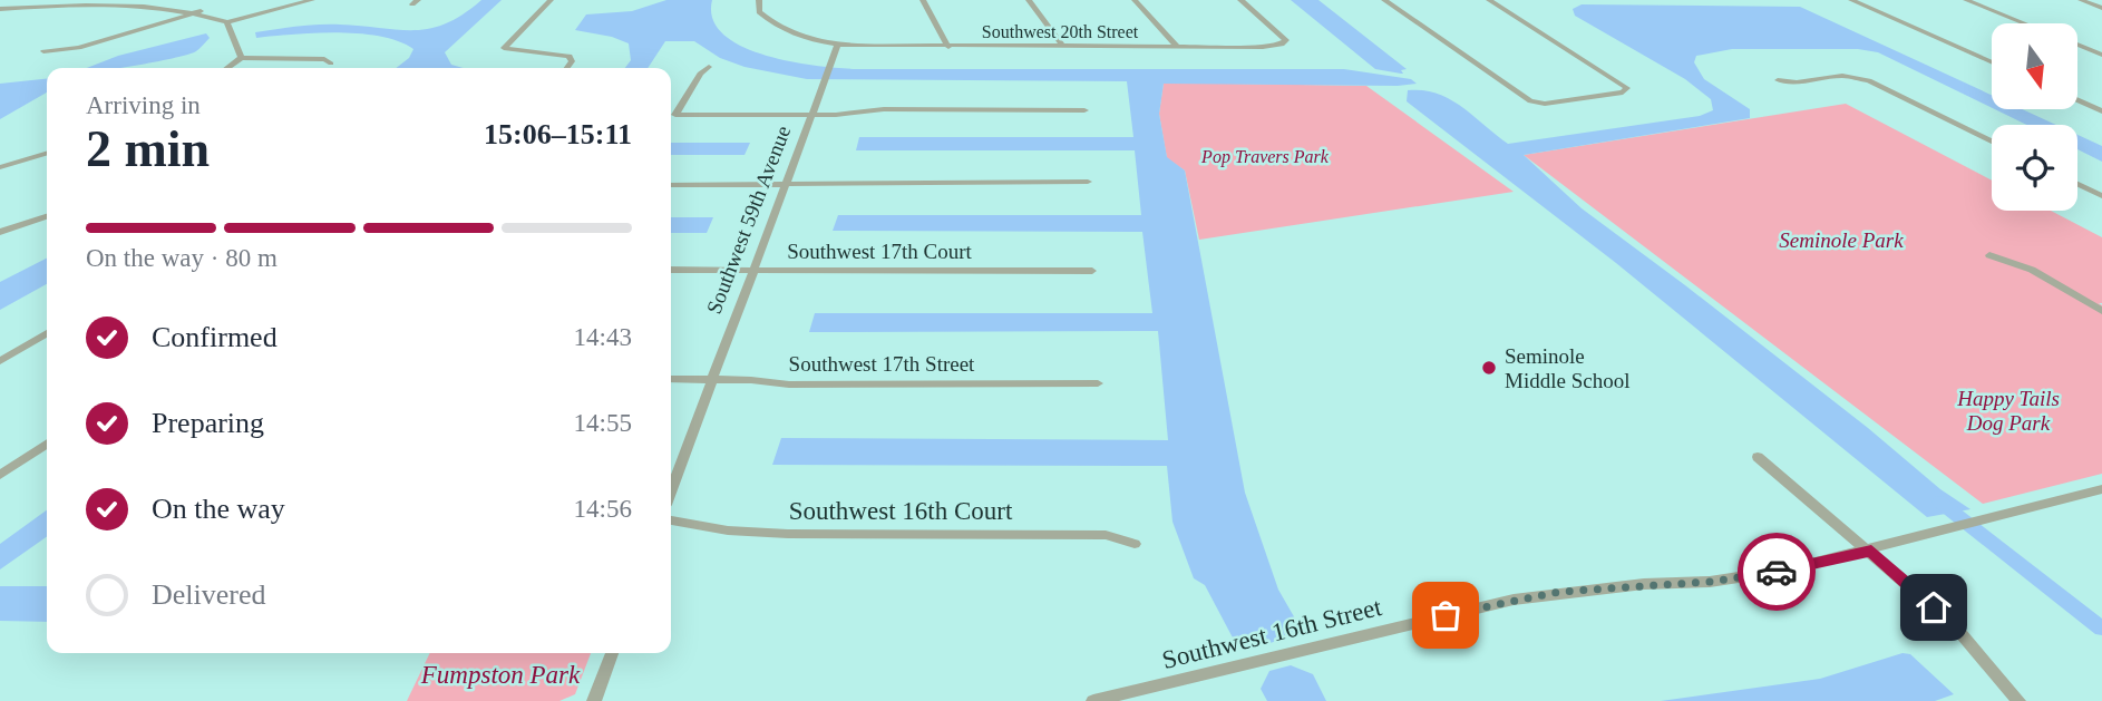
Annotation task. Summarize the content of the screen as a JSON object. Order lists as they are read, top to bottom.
{
  "streets": {
    "street": [
      "Southwest 20th Street",
      "Southwest 59th Avenue",
      "Southwest 17th Court",
      "Southwest 17th Street",
      "Southwest 16th Court",
      "Southwest 16th Street"
    ]
  },
  "crossings": [
    ["Southwest 20th Street", "Southwest 59th Avenue"],
    ["Southwest 59th Avenue", "Southwest 17th Court"],
    ["Southwest 59th Avenue", "Southwest 17th Street"]
  ],
  "parks": [
    "Pop Travers Park",
    "Seminole Park",
    "Happy Tails Dog Park",
    "Fumpston Park"
  ],
  "places": ["Seminole Middle School"],
  "north": "bottom",
  "page": {
    "heading": ["2 min", "Arriving in", "15:06–15:11"],
    "bar": "On the way · 80 m",
    "list": [
      ["Confirmed", "14:43"],
      ["Preparing", "14:55"],
      ["On the way", "14:56"],
      "Delivered"
    ]
  }
}
